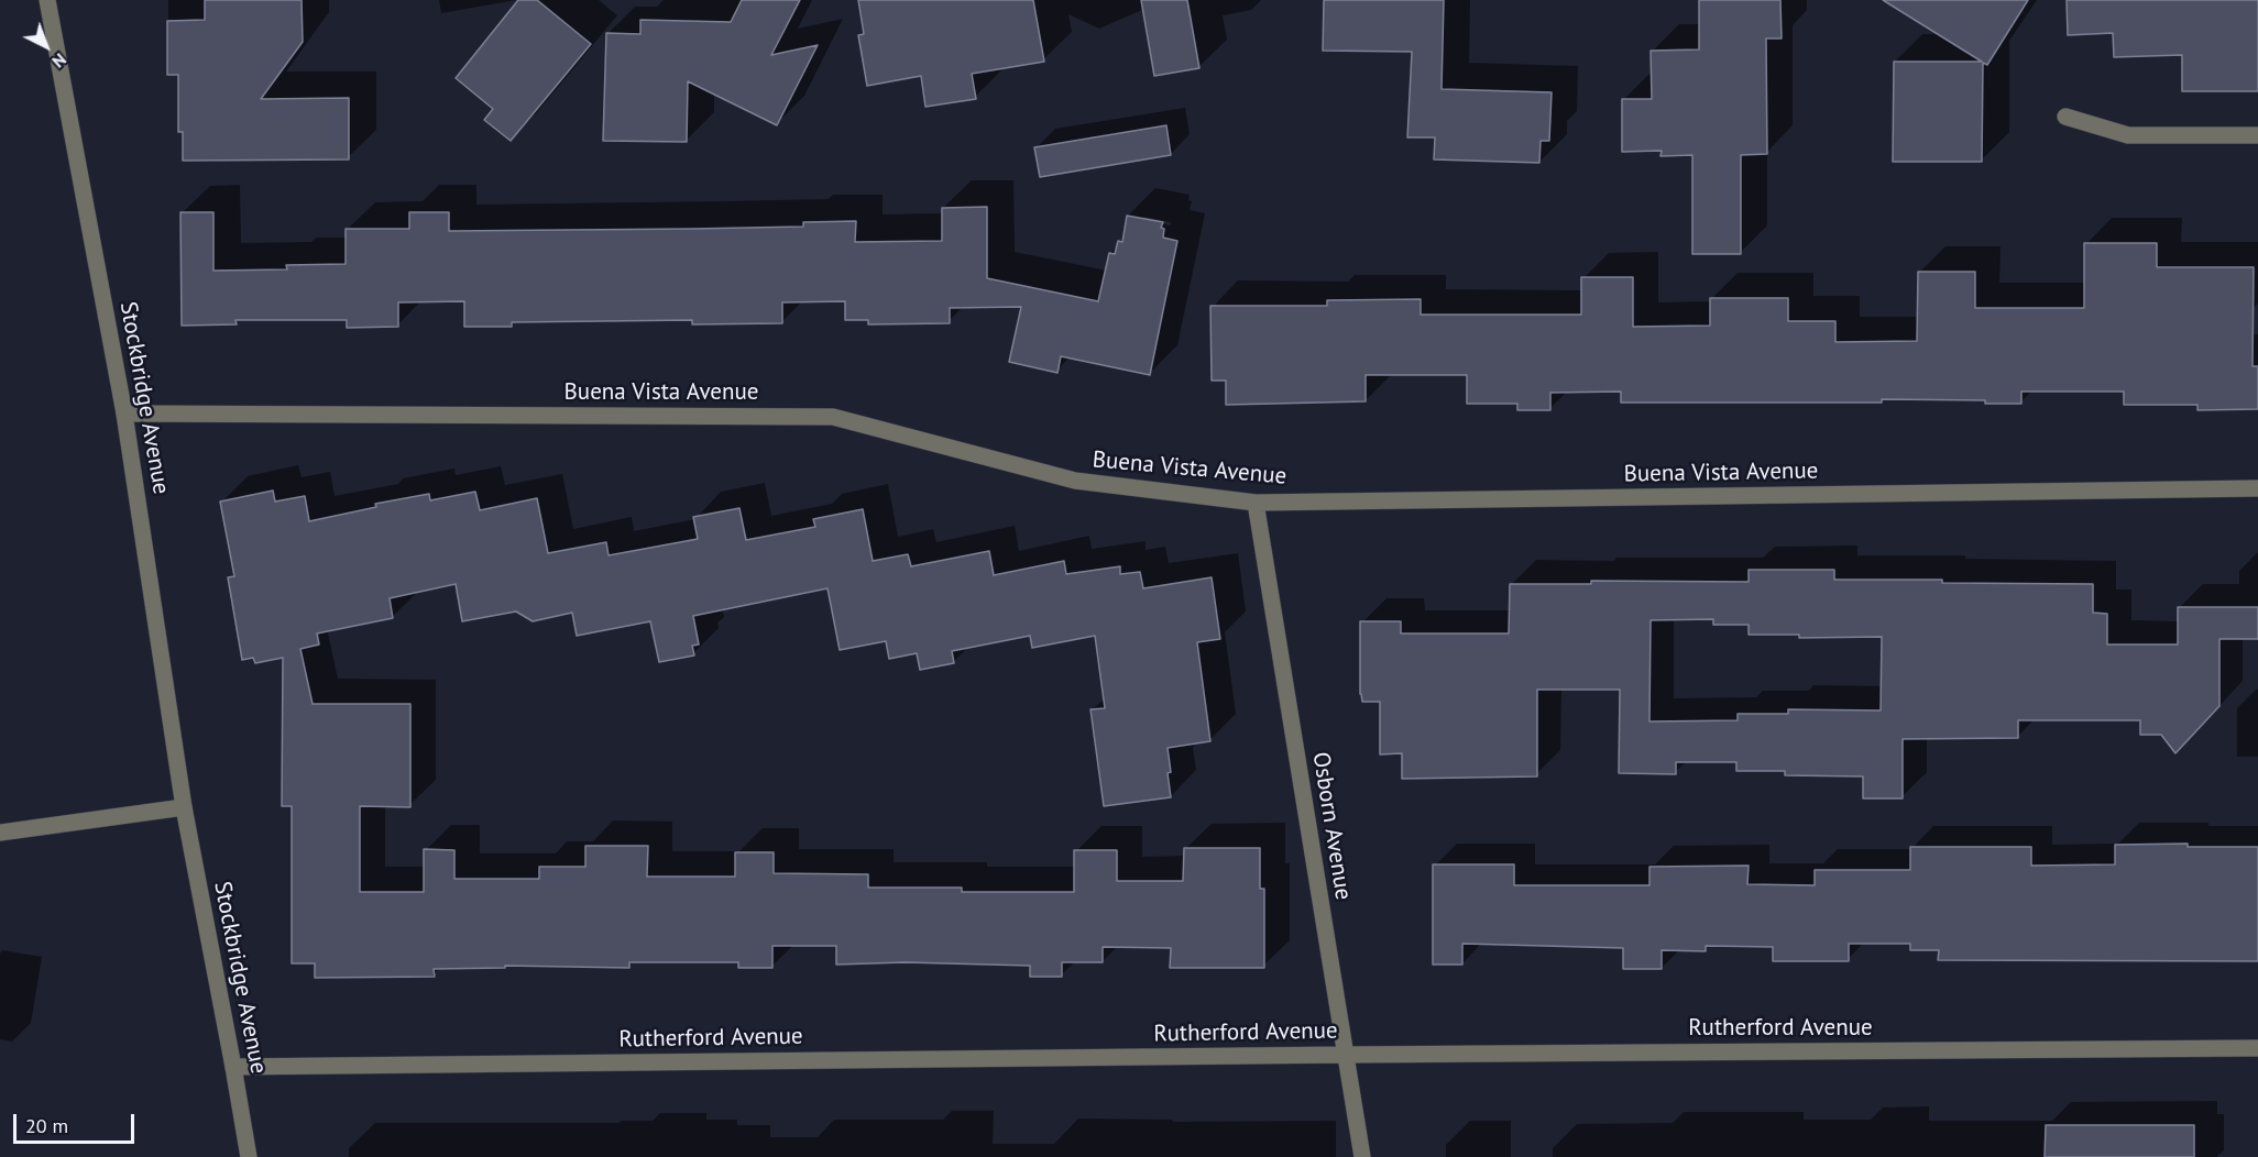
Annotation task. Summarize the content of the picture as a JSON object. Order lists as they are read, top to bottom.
{
  "streets": {
    "street": [
      "Buena Vista Avenue",
      "Stockbridge Avenue",
      "Osborn Avenue",
      "Rutherford Avenue"
    ]
  },
  "crossings": [
    ["Buena Vista Avenue", "Stockbridge Avenue"],
    ["Buena Vista Avenue", "Osborn Avenue"],
    ["Stockbridge Avenue", "Rutherford Avenue"],
    ["Osborn Avenue", "Rutherford Avenue"]
  ],
  "scale_bar": "20 m",
  "north": "bottom right"
}
